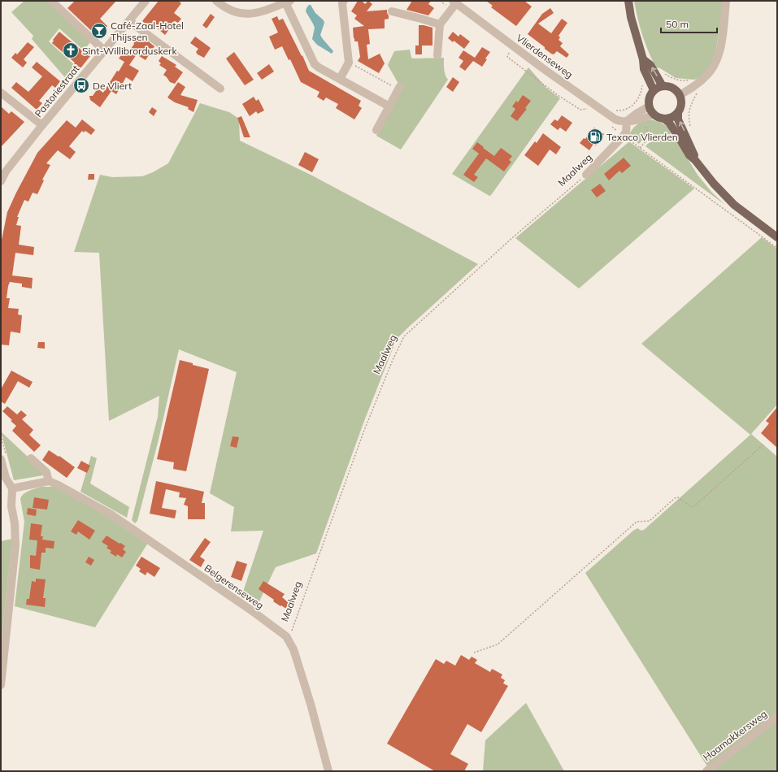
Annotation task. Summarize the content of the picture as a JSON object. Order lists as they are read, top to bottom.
{
  "streets": {
    "street": [
      "Vlierdenseweg",
      "Pastoriestraat",
      "Maalweg",
      "Belgerenseweg",
      "Haamakkersweg"
    ]
  },
  "crossings": [
    ["Maalweg", "Belgerenseweg"]
  ],
  "places": {
    "bar": ["Café-Zaal-Hotel Thijssen"],
    "church": ["Sint-Willibrorduskerk"],
    "bus stop": ["De Vliert"],
    "fuel station": ["Texaco Vlierden"]
  },
  "scale_bar": "50 m"
}
